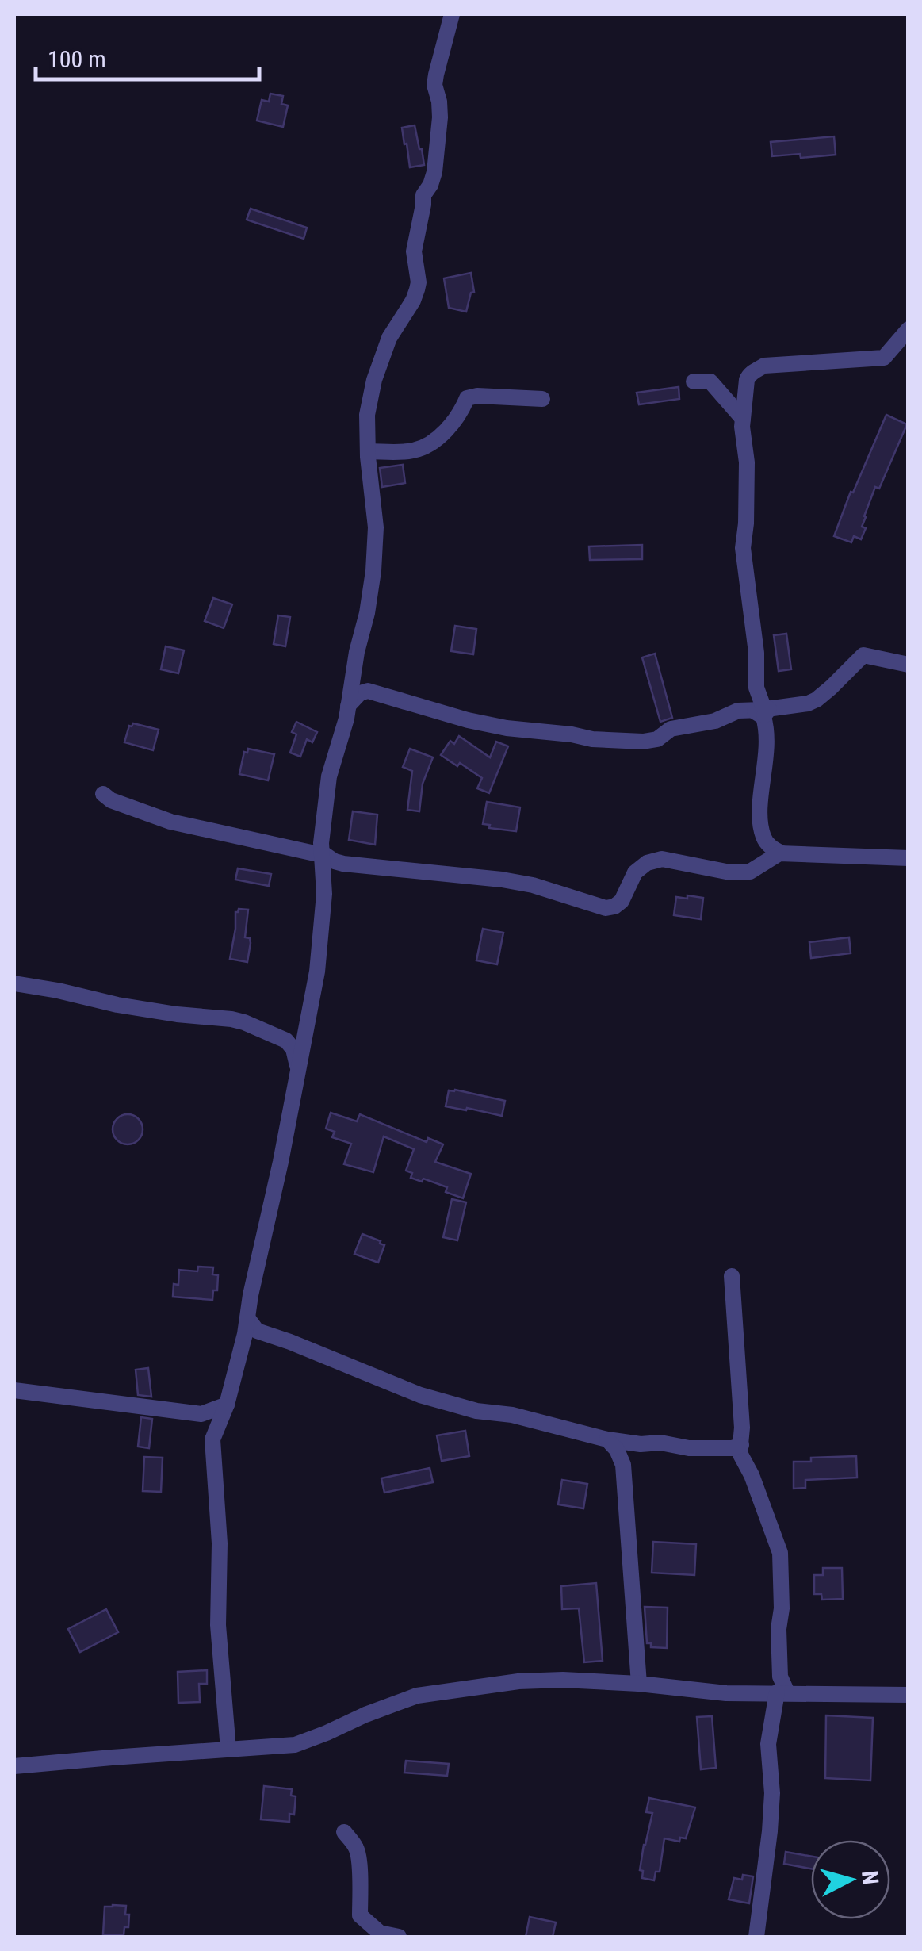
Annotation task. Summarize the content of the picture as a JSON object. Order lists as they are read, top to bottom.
{
  "scale_bar": "100 m",
  "north": "right"
}
